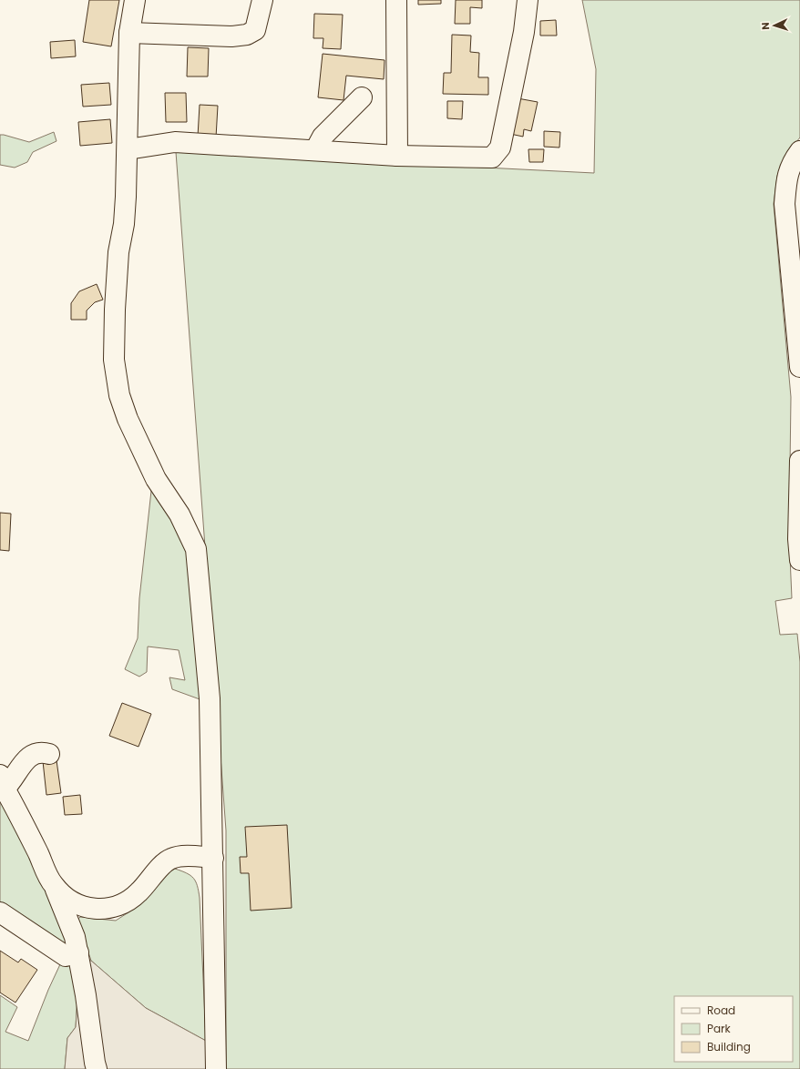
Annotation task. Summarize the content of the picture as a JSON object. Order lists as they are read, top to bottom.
{
  "legend": ["Road", "Park", "Building"],
  "north": "left"
}
